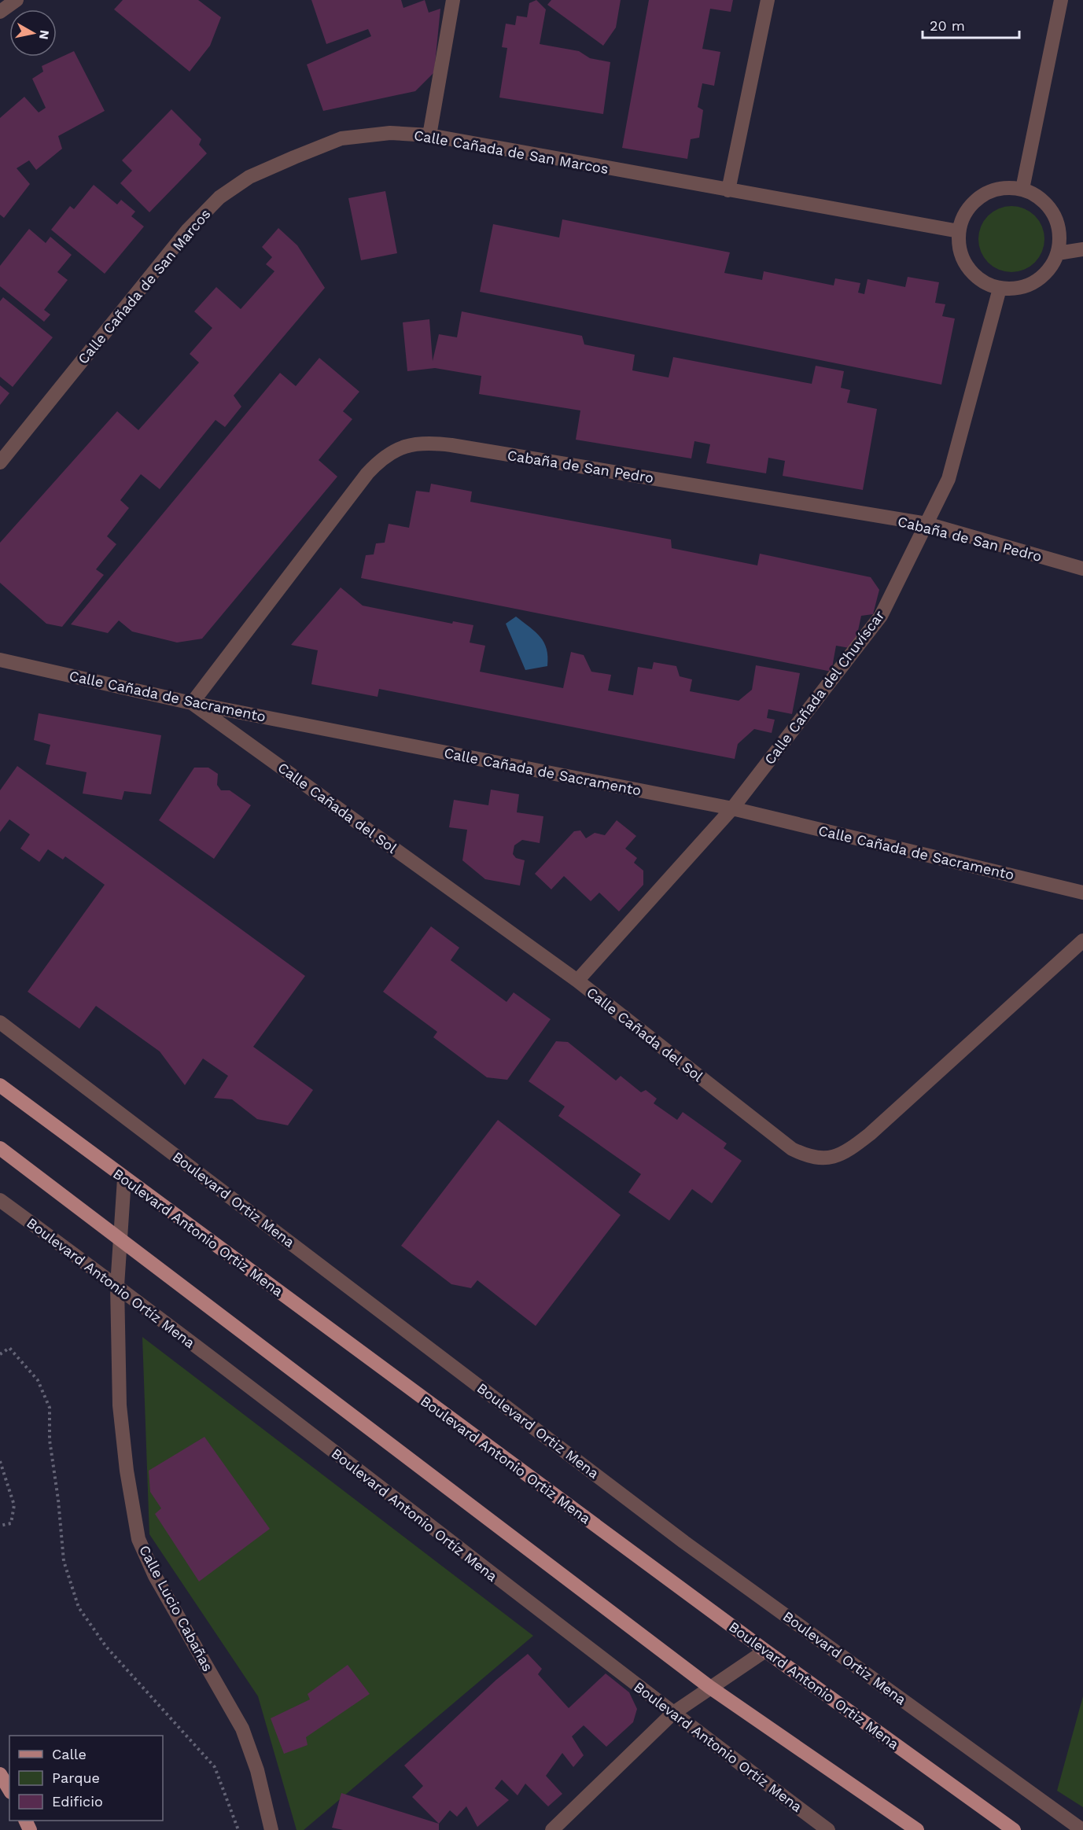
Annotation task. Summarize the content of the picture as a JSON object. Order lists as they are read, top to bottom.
{
  "streets": {
    "main road": ["Boulevard Antonio Ortiz Mena"],
    "street": [
      "Calle Cañada de San Marcos",
      "Cabaña de San Pedro",
      "Calle Cañada del Chuvíscar",
      "Calle Cañada de Sacramento",
      "Calle Cañada del Sol",
      "Boulevard Ortiz Mena",
      "Boulevard Antonio Ortíz Mena",
      "Calle Lucio Cabañas"
    ]
  },
  "crossings": [
    ["Calle Cañada de San Marcos", "Calle Cañada del Chuvíscar"],
    ["Cabaña de San Pedro", "Calle Cañada del Chuvíscar"],
    ["Cabaña de San Pedro", "Calle Cañada de Sacramento"],
    ["Cabaña de San Pedro", "Calle Cañada del Sol"],
    ["Calle Cañada del Chuvíscar", "Calle Cañada de Sacramento"],
    ["Calle Cañada del Chuvíscar", "Calle Cañada del Sol"],
    ["Calle Cañada de Sacramento", "Calle Cañada del Sol"],
    ["Boulevard Antonio Ortiz Mena", "Calle Lucio Cabañas"],
    ["Boulevard Antonio Ortíz Mena", "Calle Lucio Cabañas"]
  ],
  "legend": ["Calle", "Parque", "Edificio"],
  "scale_bar": "20 m",
  "north": "right"
}
